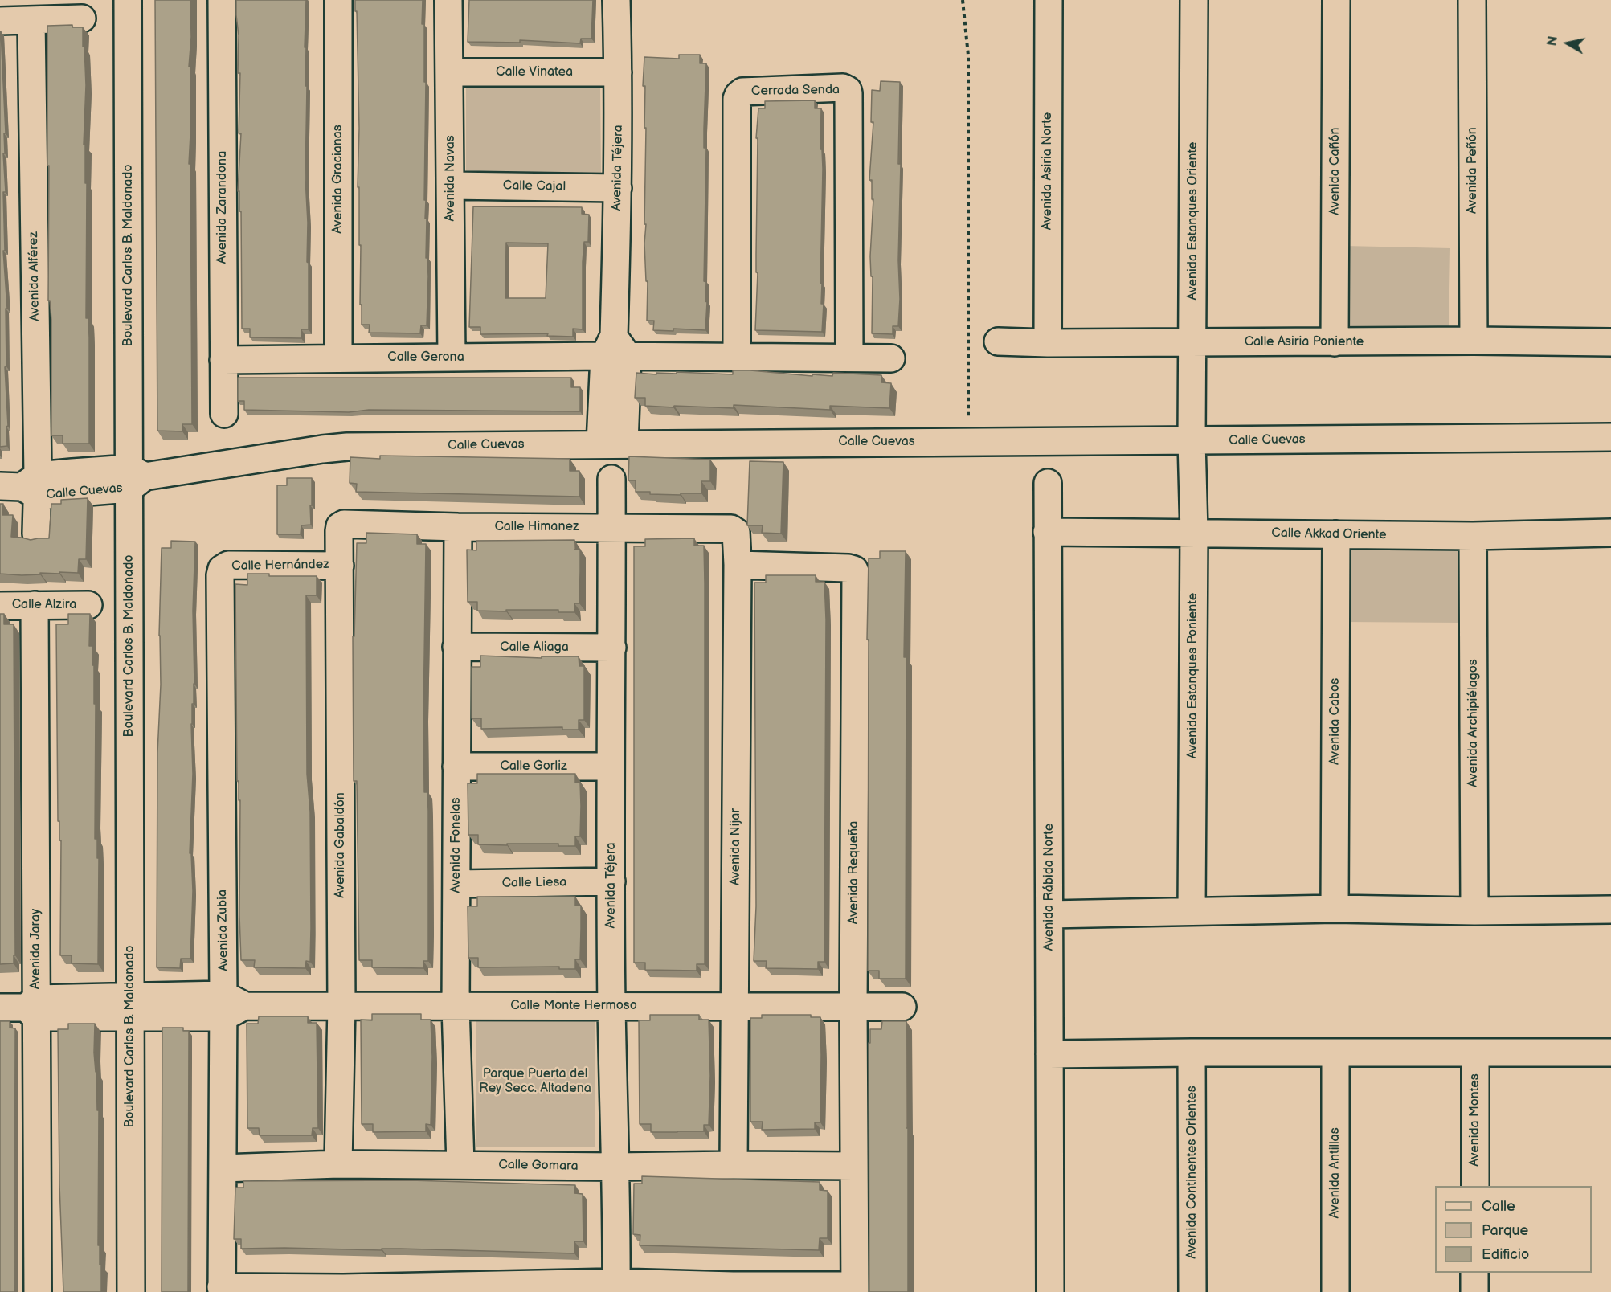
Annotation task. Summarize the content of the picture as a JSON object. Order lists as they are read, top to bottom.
{
  "streets": {
    "street": [
      "Calle Vinatea",
      "Cerrada Senda",
      "Avenida Téjera",
      "Avenida Peñón",
      "Avenida Asiria Norte",
      "Avenida Cañón",
      "Avenida Navas",
      "Avenida Gracianas",
      "Calle Cajal",
      "Avenida Zarandona",
      "Avenida Estanques Oriente",
      "Boulevard Carlos B. Maldonado",
      "Avenida Alférez",
      "Calle Asiria Poniente",
      "Calle Gerona",
      "Calle Cuevas",
      "Calle Himanez",
      "Calle Akkad Oriente",
      "Calle Hernández",
      "Calle Alzira",
      "Calle Aliaga",
      "Avenida Estanques Poniente",
      "Avenida Cabos",
      "Avenida Archipiélagos",
      "Calle Gorliz",
      "Avenida Gabaldón",
      "Avenida Fonelas",
      "Avenida Nijar",
      "Avenida Requeña",
      "Calle Liesa",
      "Avenida Rábida Norte",
      "Avenida Zubia",
      "Avenida Jaray",
      "Calle Monte Hermoso",
      "Avenida Montes",
      "Calle Gomara",
      "Avenida Continentes Orientes",
      "Avenida Antillas"
    ]
  },
  "crossings": [
    ["Calle Vinatea", "Avenida Téjera"],
    ["Calle Vinatea", "Avenida Navas"],
    ["Avenida Téjera", "Calle Cajal"],
    ["Avenida Téjera", "Calle Gerona"],
    ["Avenida Téjera", "Calle Cuevas"],
    ["Avenida Téjera", "Calle Himanez"],
    ["Avenida Téjera", "Calle Aliaga"],
    ["Avenida Téjera", "Calle Gorliz"],
    ["Avenida Téjera", "Calle Liesa"],
    ["Avenida Téjera", "Calle Monte Hermoso"],
    ["Avenida Téjera", "Calle Gomara"],
    ["Avenida Peñón", "Calle Asiria Poniente"],
    ["Avenida Asiria Norte", "Calle Asiria Poniente"],
    ["Avenida Cañón", "Calle Asiria Poniente"],
    ["Avenida Navas", "Calle Cajal"],
    ["Avenida Navas", "Calle Gerona"],
    ["Avenida Gracianas", "Calle Gerona"],
    ["Avenida Zarandona", "Calle Gerona"],
    ["Avenida Estanques Oriente", "Calle Asiria Poniente"],
    ["Avenida Estanques Oriente", "Calle Cuevas"],
    ["Avenida Estanques Oriente", "Avenida Estanques Poniente"],
    ["Boulevard Carlos B. Maldonado", "Calle Cuevas"],
    ["Boulevard Carlos B. Maldonado", "Calle Monte Hermoso"],
    ["Avenida Alférez", "Calle Cuevas"],
    ["Calle Cuevas", "Avenida Estanques Poniente"],
    ["Calle Himanez", "Avenida Gabaldón"],
    ["Calle Himanez", "Avenida Fonelas"],
    ["Calle Himanez", "Avenida Nijar"],
    ["Calle Akkad Oriente", "Avenida Estanques Poniente"],
    ["Calle Akkad Oriente", "Avenida Cabos"],
    ["Calle Akkad Oriente", "Avenida Archipiélagos"],
    ["Calle Akkad Oriente", "Avenida Rábida Norte"],
    ["Calle Hernández", "Avenida Gabaldón"],
    ["Calle Hernández", "Avenida Zubia"],
    ["Calle Alzira", "Avenida Jaray"],
    ["Calle Aliaga", "Avenida Fonelas"],
    ["Calle Gorliz", "Avenida Fonelas"],
    ["Avenida Gabaldón", "Calle Monte Hermoso"],
    ["Avenida Gabaldón", "Calle Gomara"],
    ["Avenida Fonelas", "Calle Liesa"],
    ["Avenida Fonelas", "Calle Monte Hermoso"],
    ["Avenida Fonelas", "Calle Gomara"],
    ["Avenida Nijar", "Avenida Requeña"],
    ["Avenida Nijar", "Calle Monte Hermoso"],
    ["Avenida Nijar", "Calle Gomara"],
    ["Avenida Requeña", "Calle Monte Hermoso"],
    ["Avenida Requeña", "Calle Gomara"],
    ["Avenida Zubia", "Calle Monte Hermoso"],
    ["Avenida Zubia", "Calle Gomara"],
    ["Avenida Jaray", "Calle Monte Hermoso"]
  ],
  "parks": ["Parque Puerta del Rey Secc. Altadena"],
  "legend": ["Calle", "Parque", "Edificio"],
  "north": "left"
}
